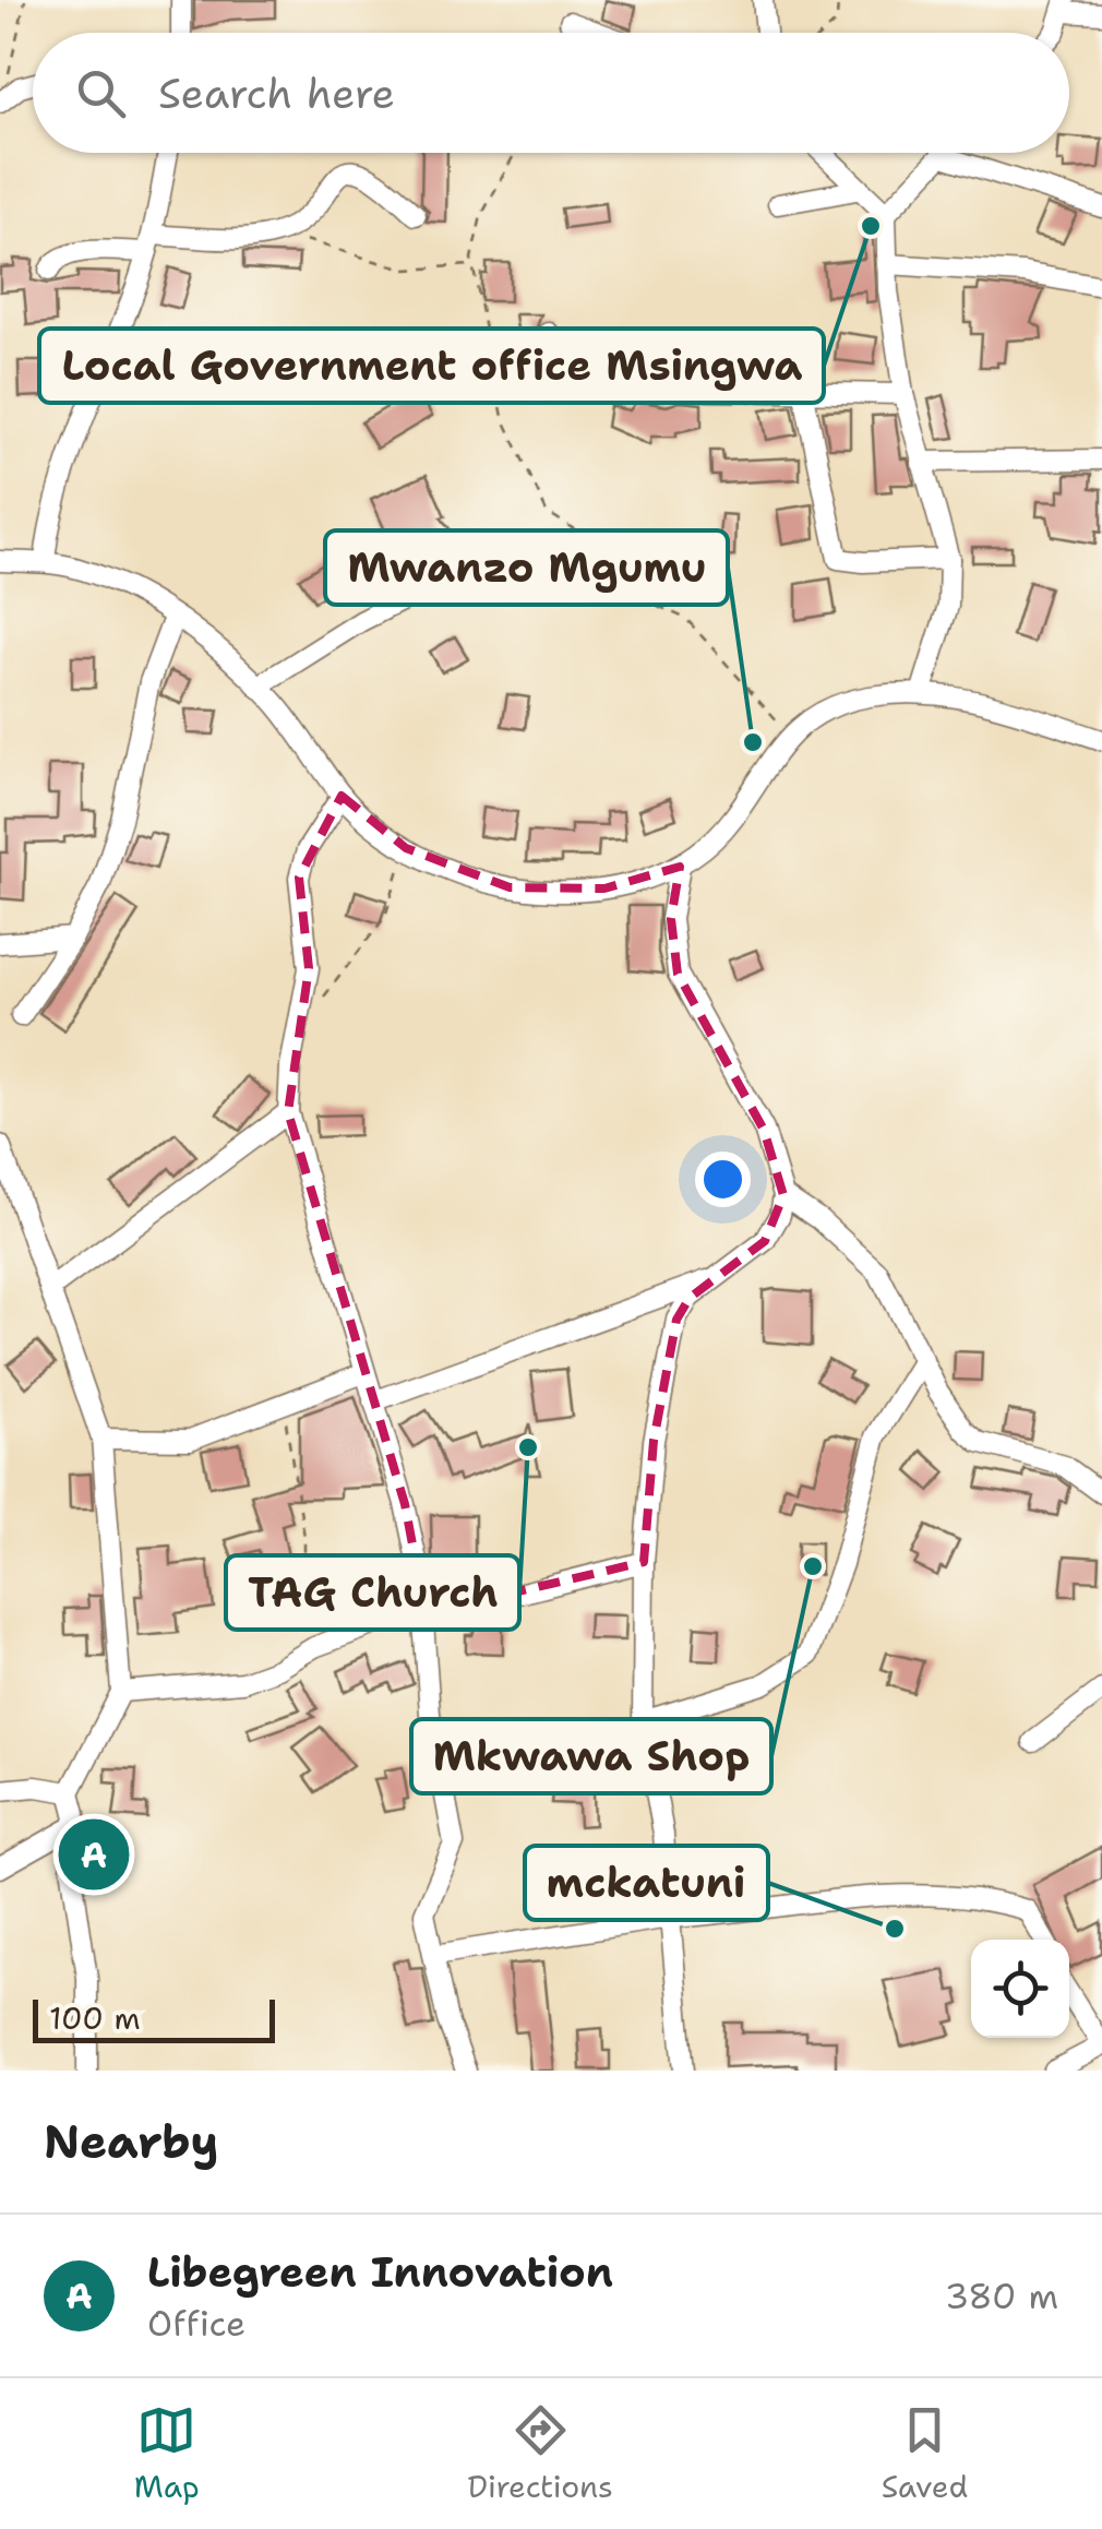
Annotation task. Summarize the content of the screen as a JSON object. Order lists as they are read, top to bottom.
{
  "places": [
    "Local Government office Msingwa",
    "Mwanzo Mgumu",
    "TAG Church",
    "Mkwawa Shop",
    "mckatuni"
  ],
  "scale_bar": "100 m",
  "page": {
    "search": "Search here",
    "pins": "A",
    "scale": "100 m",
    "heading": "Nearby",
    "list": [
      {
        "mark": "A",
        "name": "Libegreen Innovation",
        "note": "Office",
        "value": "380 m"
      }
    ],
    "nav": ["Map", "Directions", "Saved"]
  }
}
